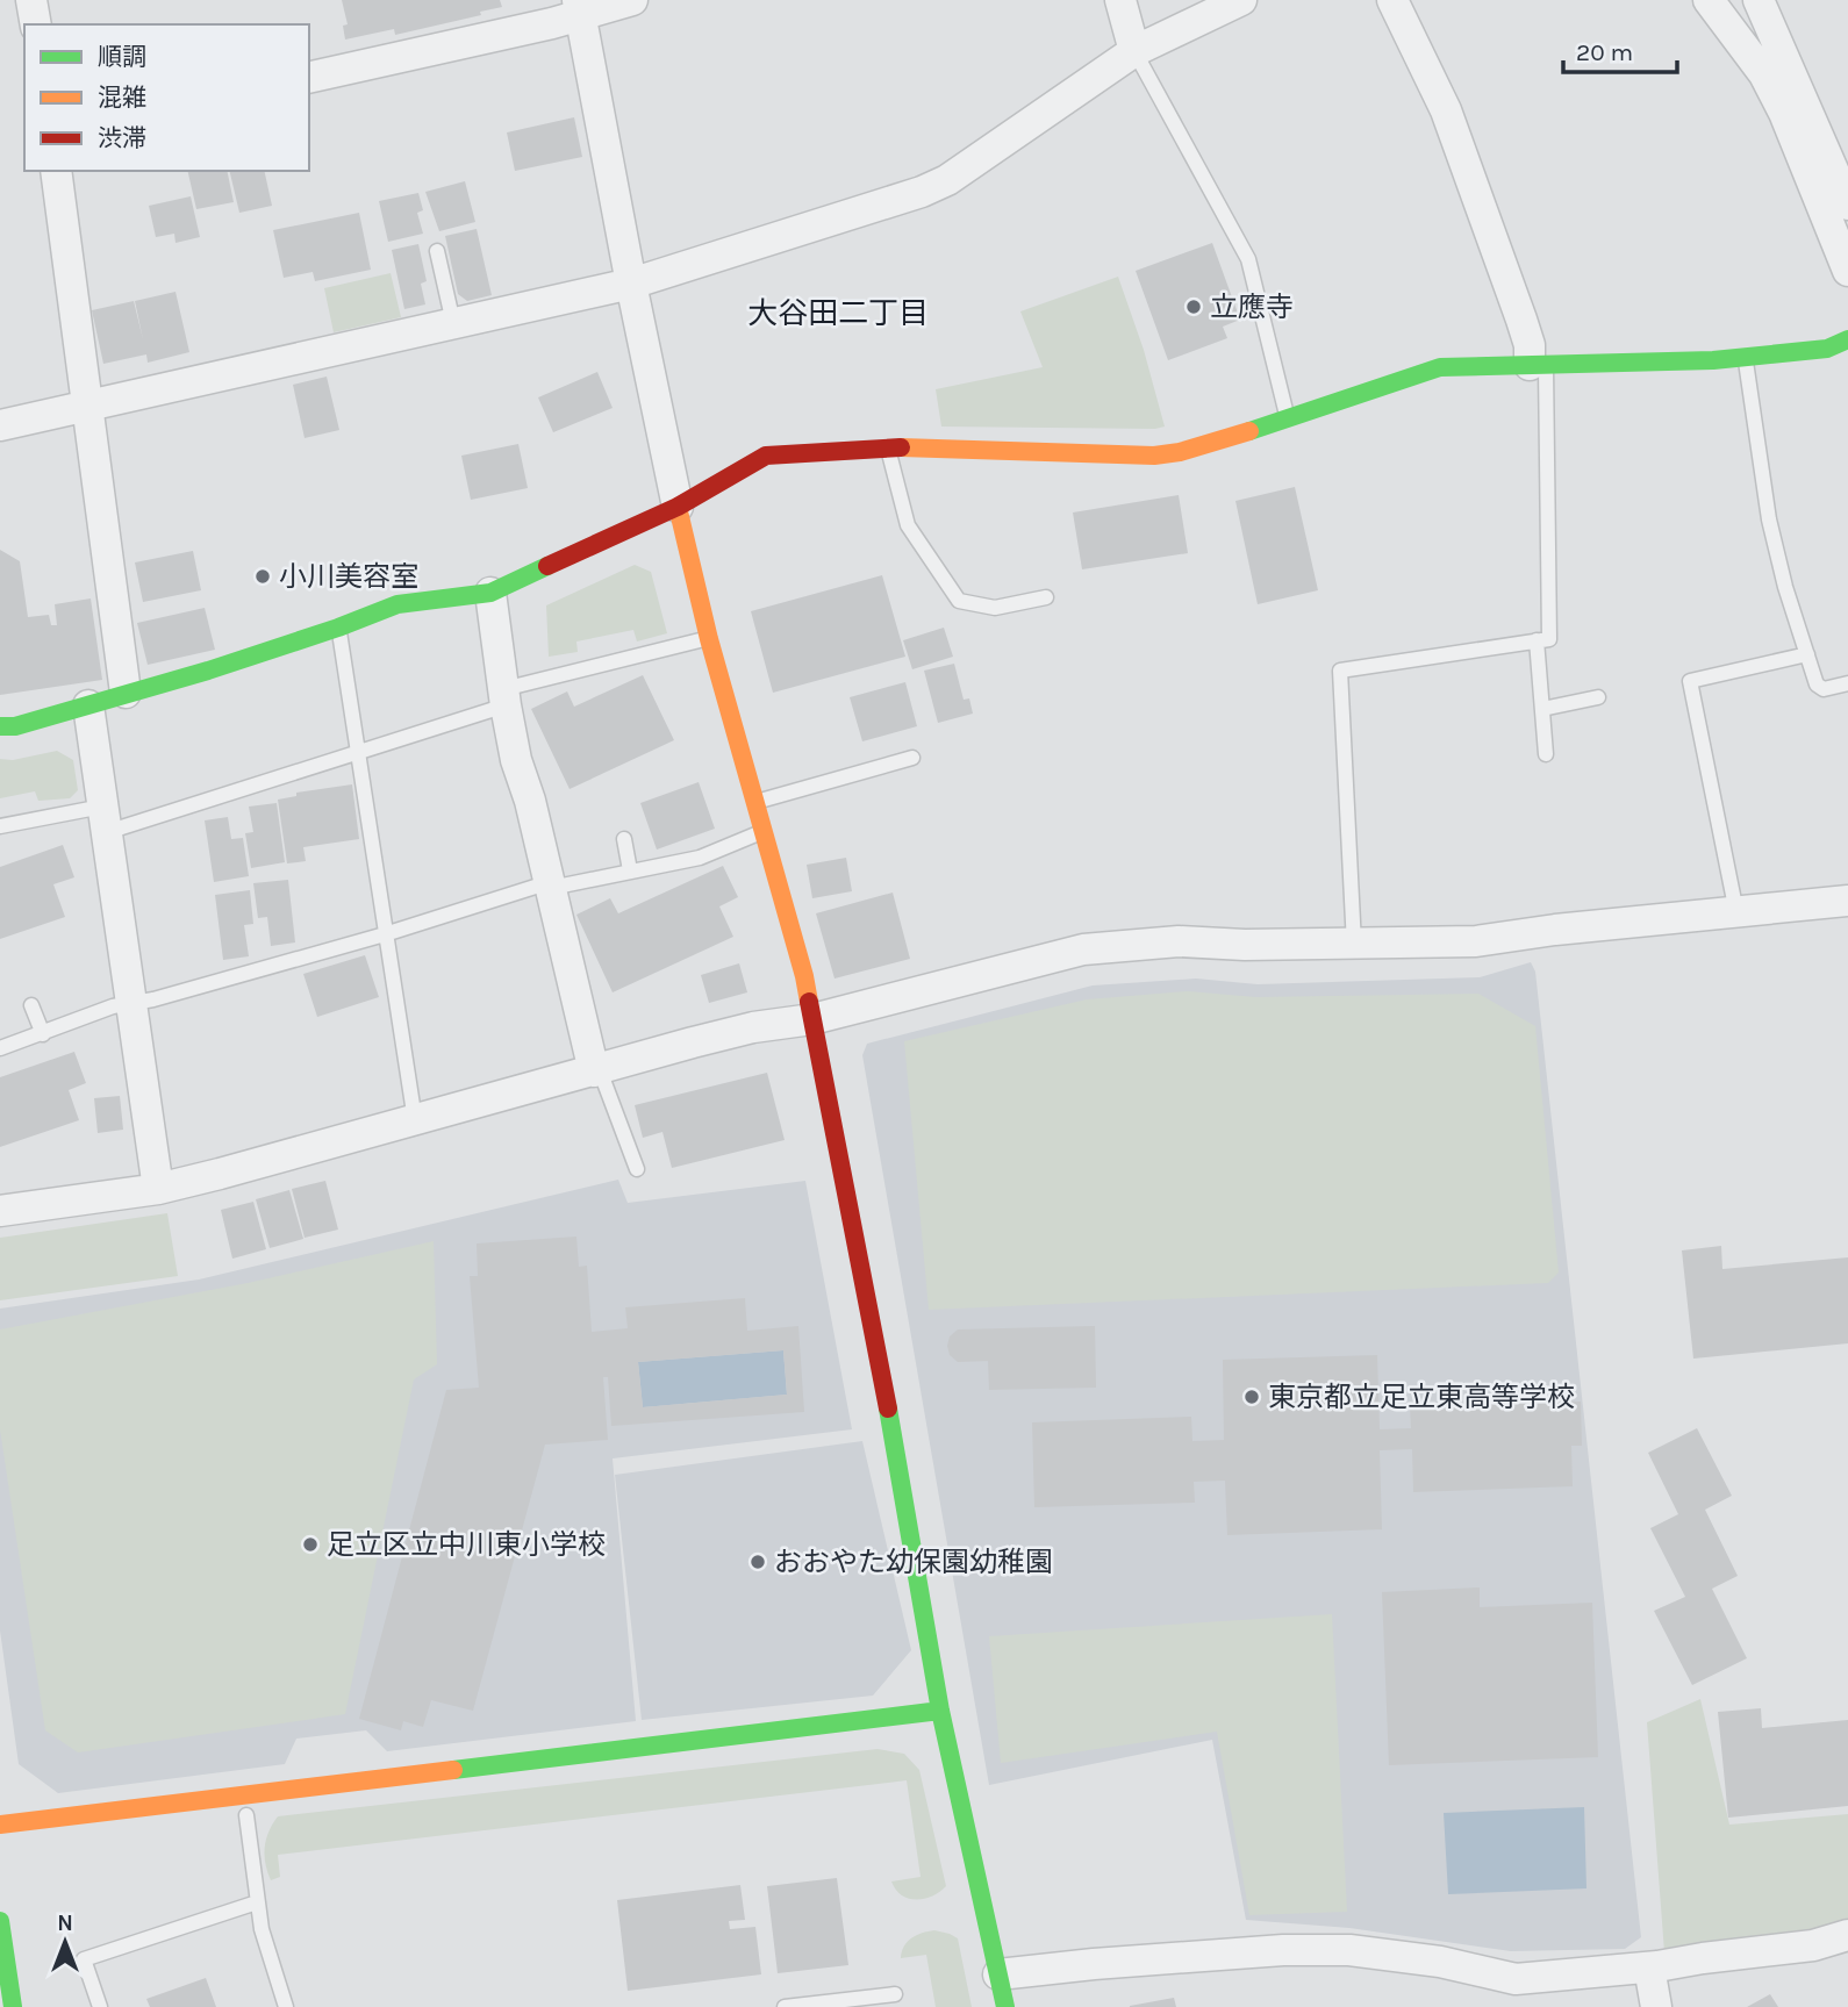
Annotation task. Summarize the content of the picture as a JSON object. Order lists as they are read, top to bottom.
{
  "districts": ["大谷田二丁目"],
  "places": [
    "立應寺",
    "小川美容室",
    "東京都立足立東高等学校",
    "足立区立中川東小学校",
    "おおやた幼保園幼稚園"
  ],
  "legend": ["順調", "混雑", "渋滞"],
  "scale_bar": "20 m",
  "north": "top"
}
